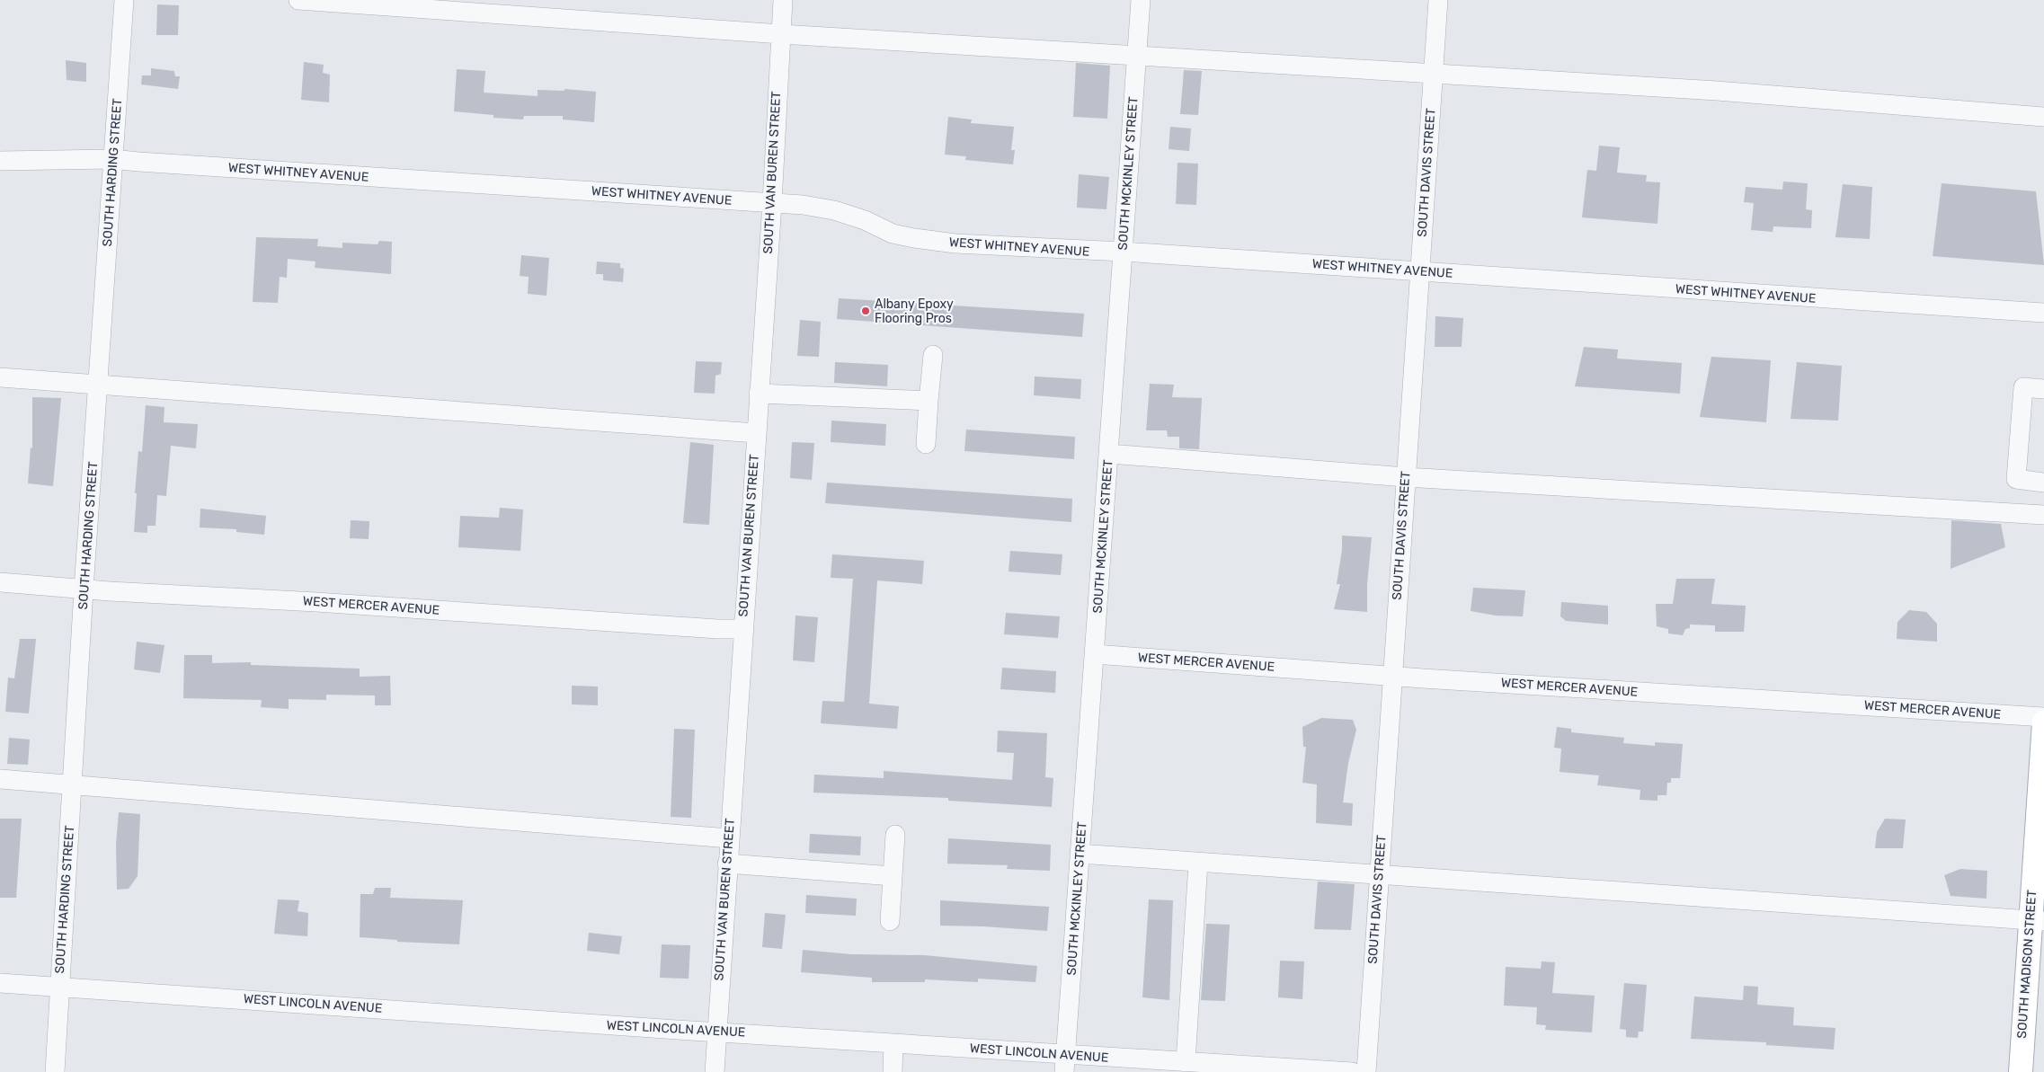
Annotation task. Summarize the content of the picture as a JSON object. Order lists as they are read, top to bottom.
{
  "streets": {
    "main road": ["SOUTH MADISON STREET"],
    "street": [
      "SOUTH HARDING STREET",
      "WEST WHITNEY AVENUE",
      "SOUTH VAN BUREN STREET",
      "SOUTH DAVIS STREET",
      "SOUTH MCKINLEY STREET",
      "WEST MERCER AVENUE",
      "WEST LINCOLN AVENUE"
    ]
  },
  "crossings": [
    ["SOUTH HARDING STREET", "WEST WHITNEY AVENUE"],
    ["SOUTH HARDING STREET", "WEST MERCER AVENUE"],
    ["SOUTH HARDING STREET", "WEST LINCOLN AVENUE"],
    ["WEST WHITNEY AVENUE", "SOUTH VAN BUREN STREET"],
    ["WEST WHITNEY AVENUE", "SOUTH DAVIS STREET"],
    ["WEST WHITNEY AVENUE", "SOUTH MCKINLEY STREET"],
    ["SOUTH VAN BUREN STREET", "WEST MERCER AVENUE"],
    ["SOUTH VAN BUREN STREET", "WEST LINCOLN AVENUE"],
    ["SOUTH DAVIS STREET", "WEST MERCER AVENUE"],
    ["SOUTH MCKINLEY STREET", "WEST MERCER AVENUE"],
    ["SOUTH MCKINLEY STREET", "WEST LINCOLN AVENUE"]
  ],
  "places": ["Albany Epoxy Flooring Pros"]
}
